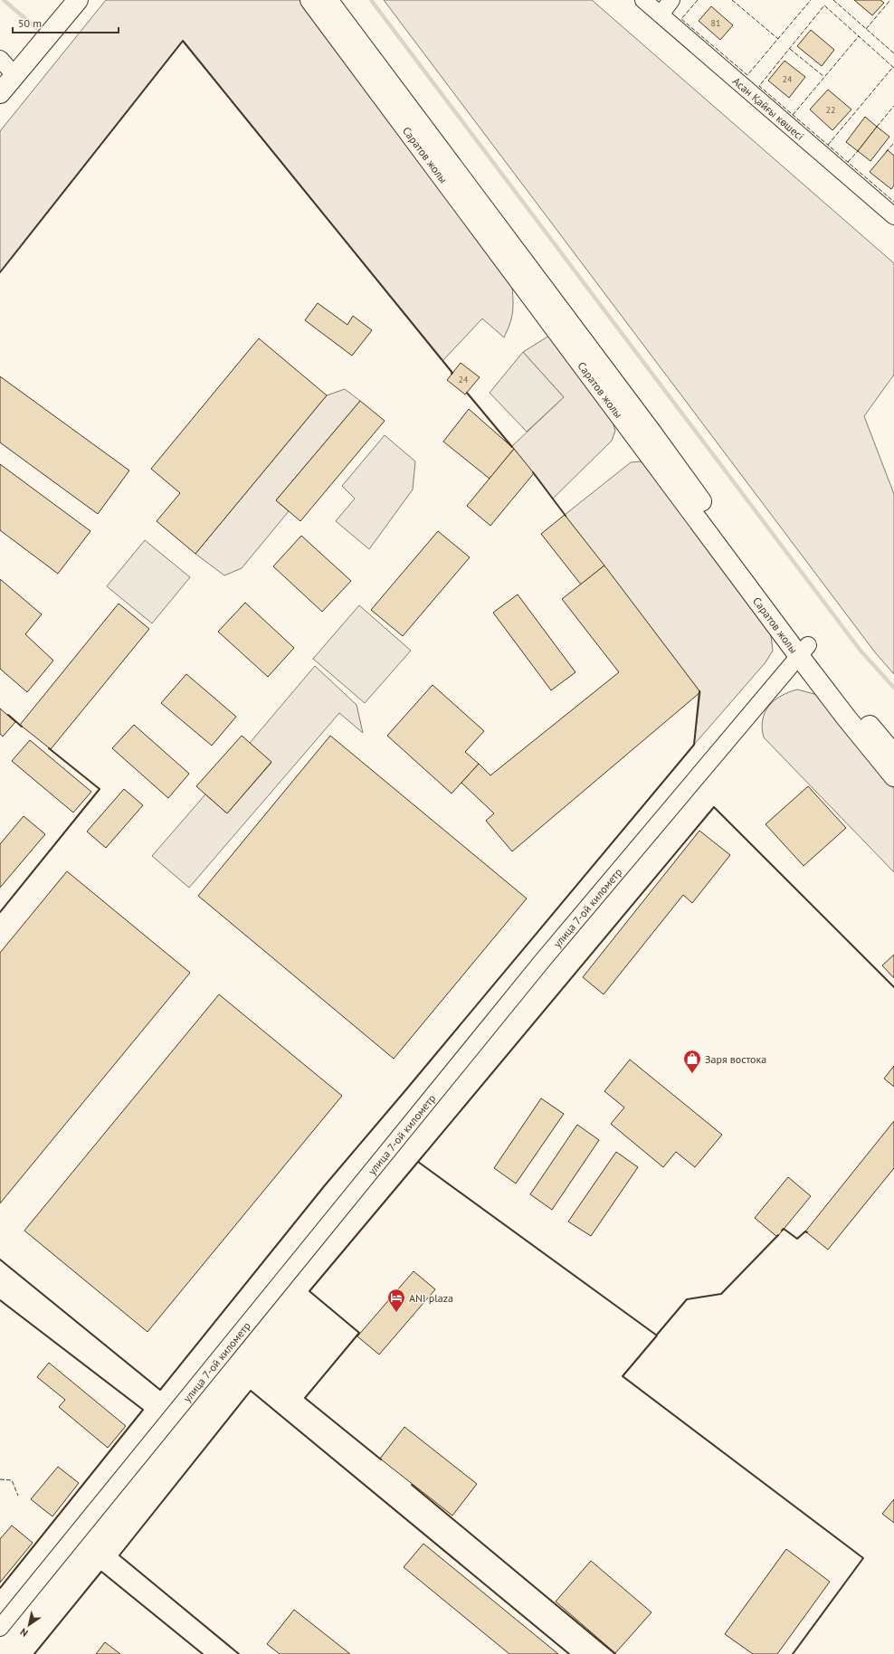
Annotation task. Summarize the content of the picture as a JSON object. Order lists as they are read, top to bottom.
{
  "streets": {
    "main road": ["Саратов жолы"],
    "street": ["Асан Қайғы көшесі", "улица 7-ой километр"]
  },
  "crossings": [
    ["Саратов жолы", "улица 7-ой километр"]
  ],
  "places": {
    "shop": ["Заря востока"],
    "hotel": ["ANI plaza"]
  },
  "house_numbers": [
    "81",
    "24",
    "22",
    "24"
  ],
  "scale_bar": "50 m",
  "north": "bottom left"
}
